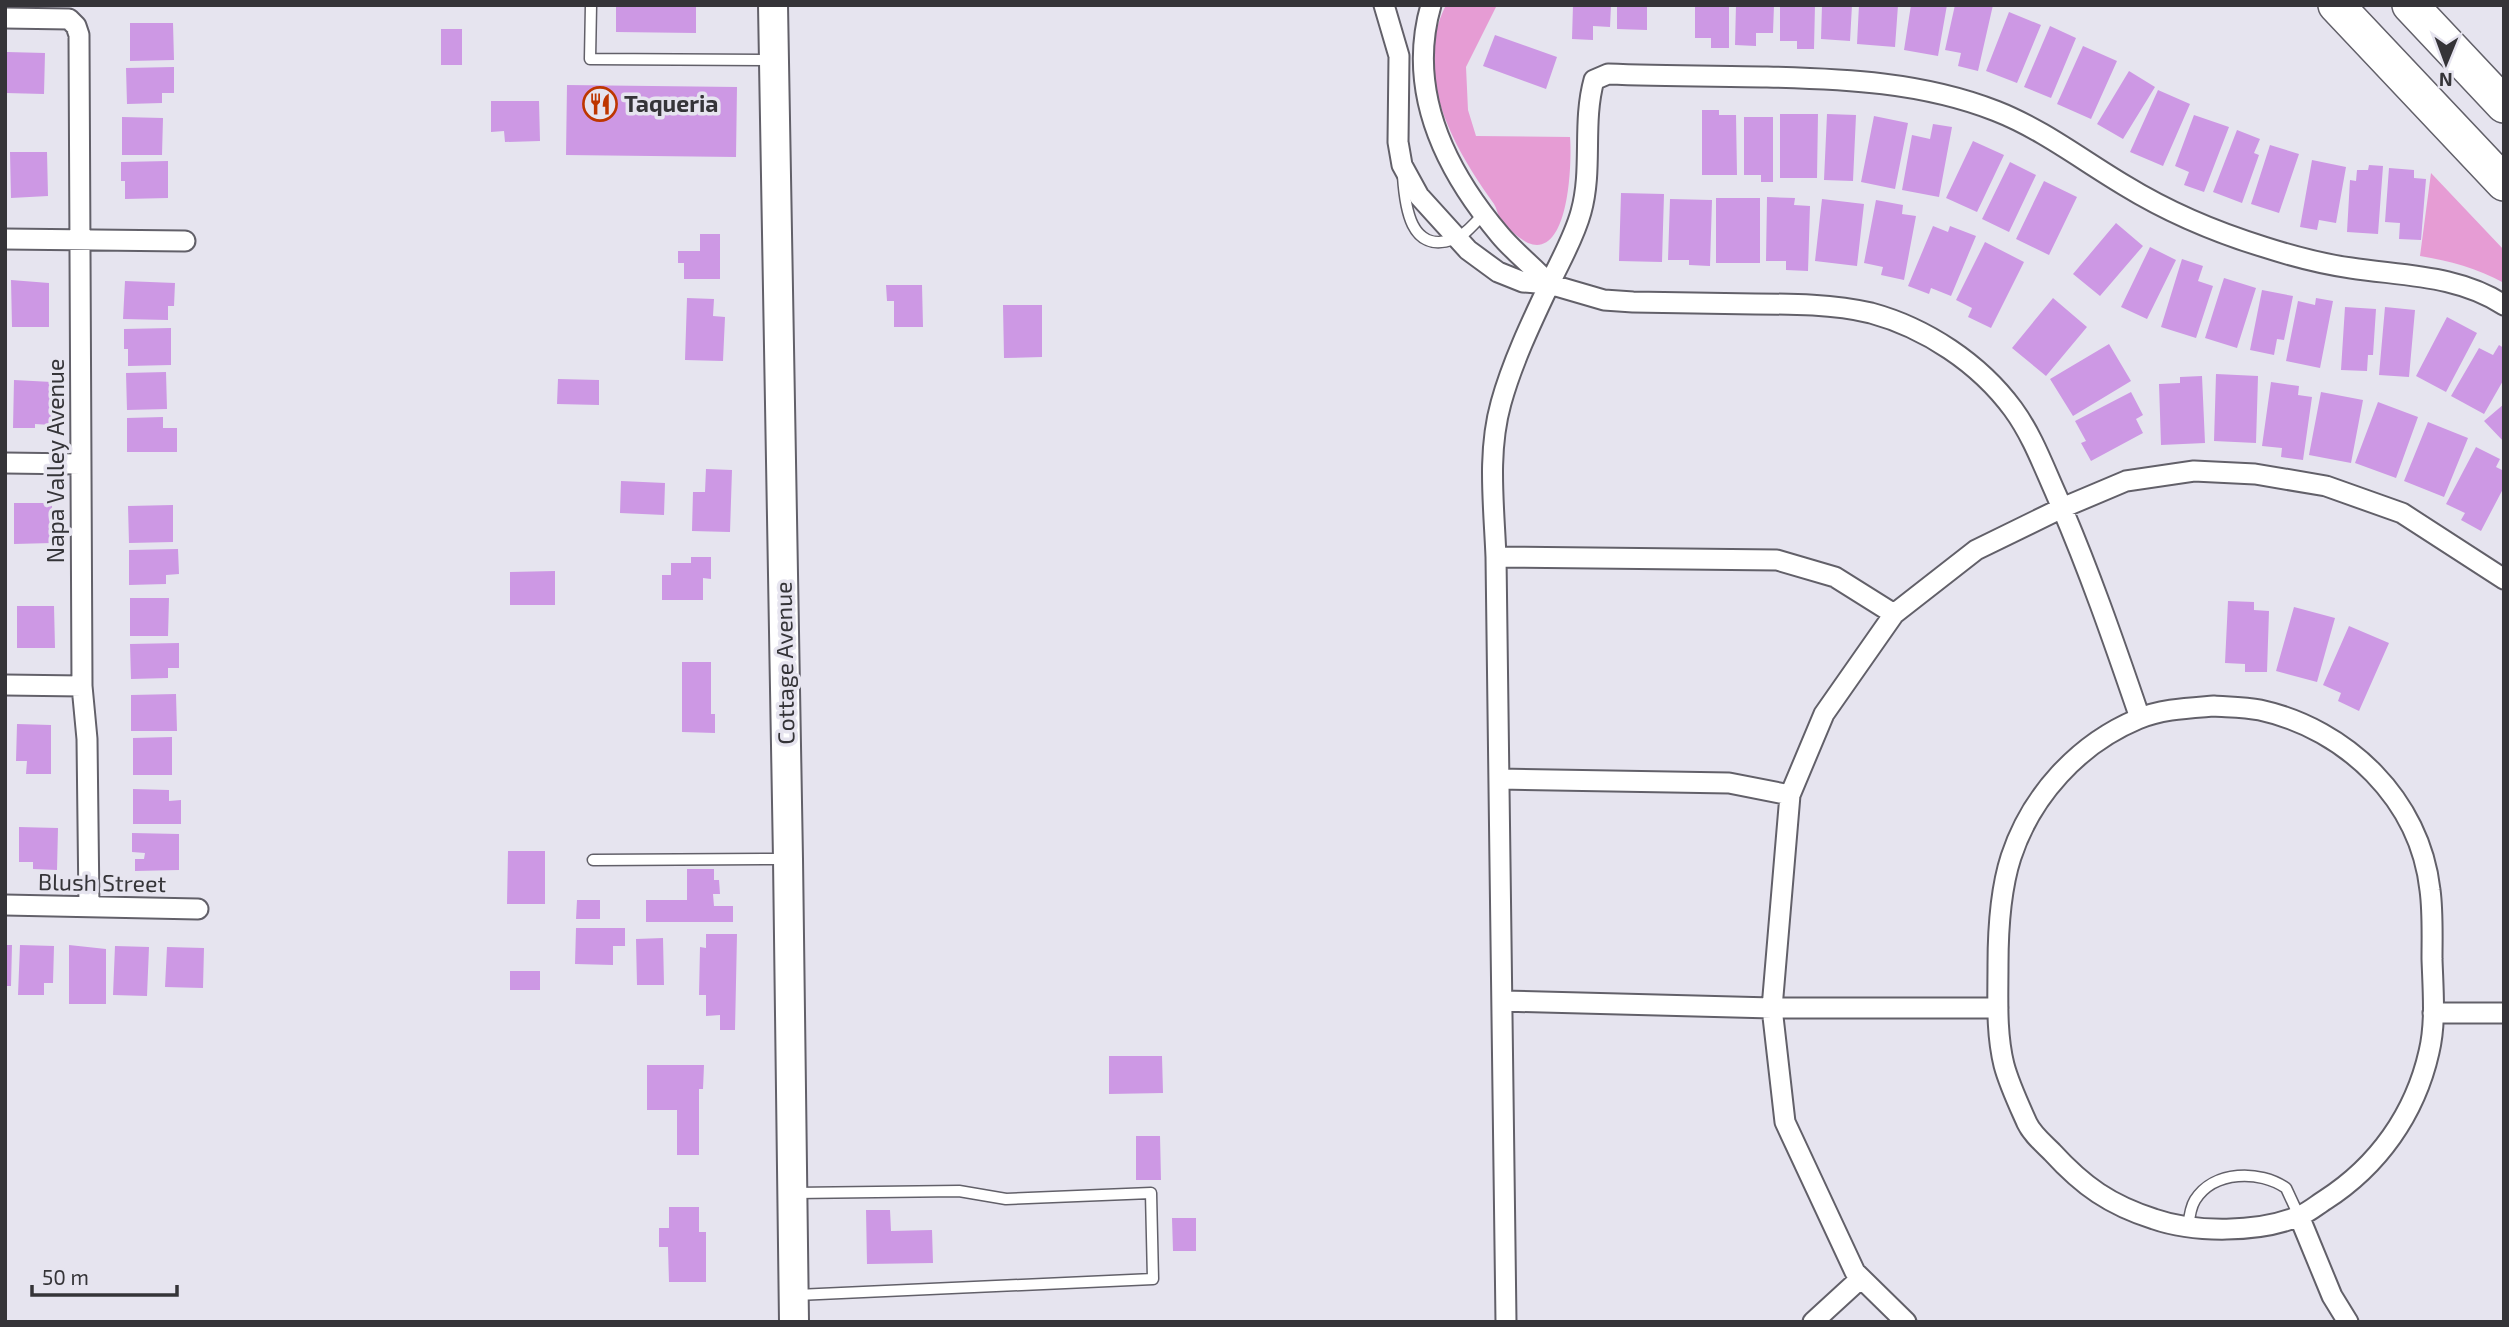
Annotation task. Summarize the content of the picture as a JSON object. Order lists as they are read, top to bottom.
{
  "streets": {
    "street": ["Napa Valley Avenue", "Cottage Avenue", "Blush Street"]
  },
  "crossings": [
    ["Napa Valley Avenue", "Blush Street"]
  ],
  "places": {
    "restaurant": ["Taqueria"]
  },
  "scale_bar": "50 m",
  "north": "bottom"
}
